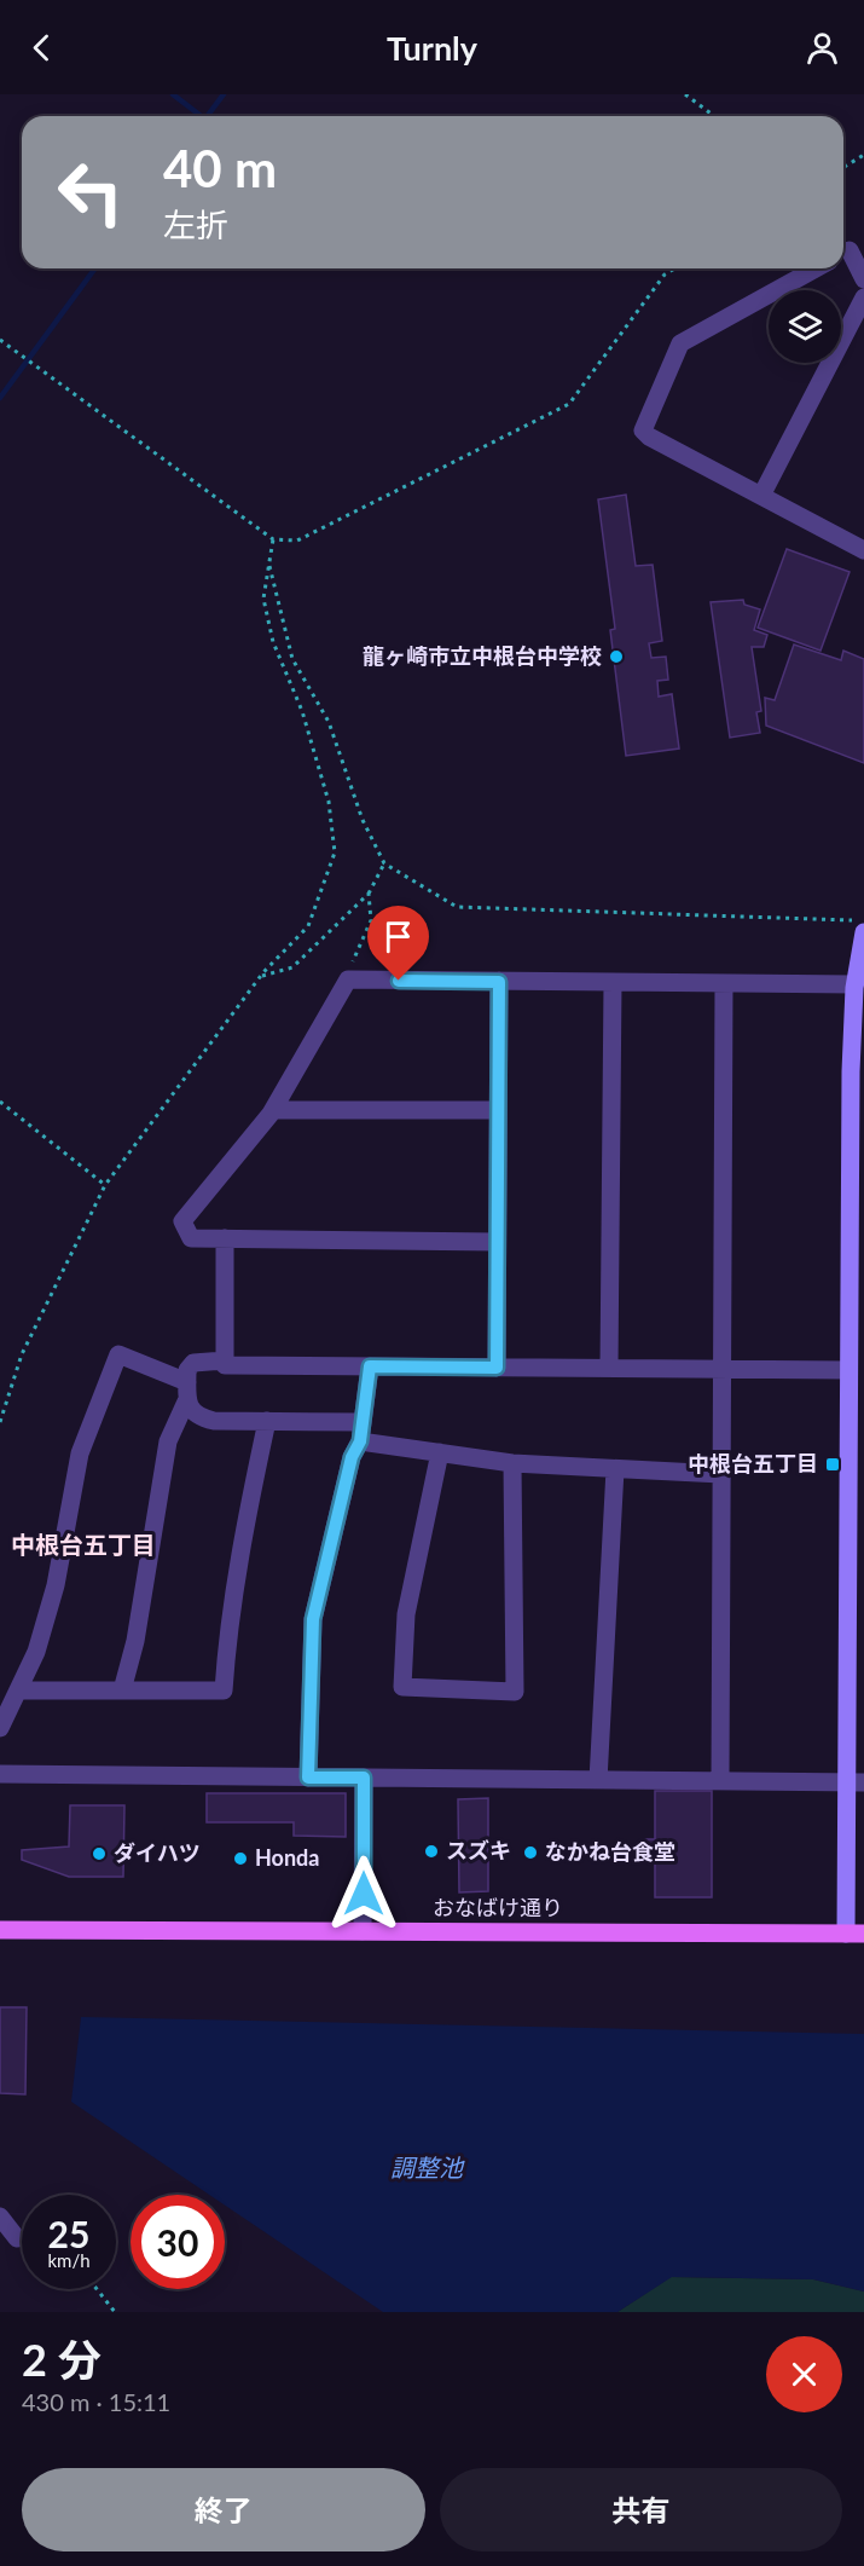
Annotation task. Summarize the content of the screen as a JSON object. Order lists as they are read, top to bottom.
{
  "streets": {
    "main road": ["おなばけ通り"]
  },
  "districts": ["中根台五丁目"],
  "water": ["調整池"],
  "places": {
    "other": [
      "龍ヶ崎市立中根台中学校",
      "スズキ",
      "なかね台食堂",
      "ダイハツ",
      "Honda"
    ],
    "transit": ["中根台五丁目"]
  },
  "page": {
    "header": "Turnly",
    "turn": ["40 m", "左折"],
    "speed": "25 km/h",
    "limit": "30",
    "heading": ["2 分", "430 m · 15:11"],
    "buttons": ["終了", "共有"]
  }
}
